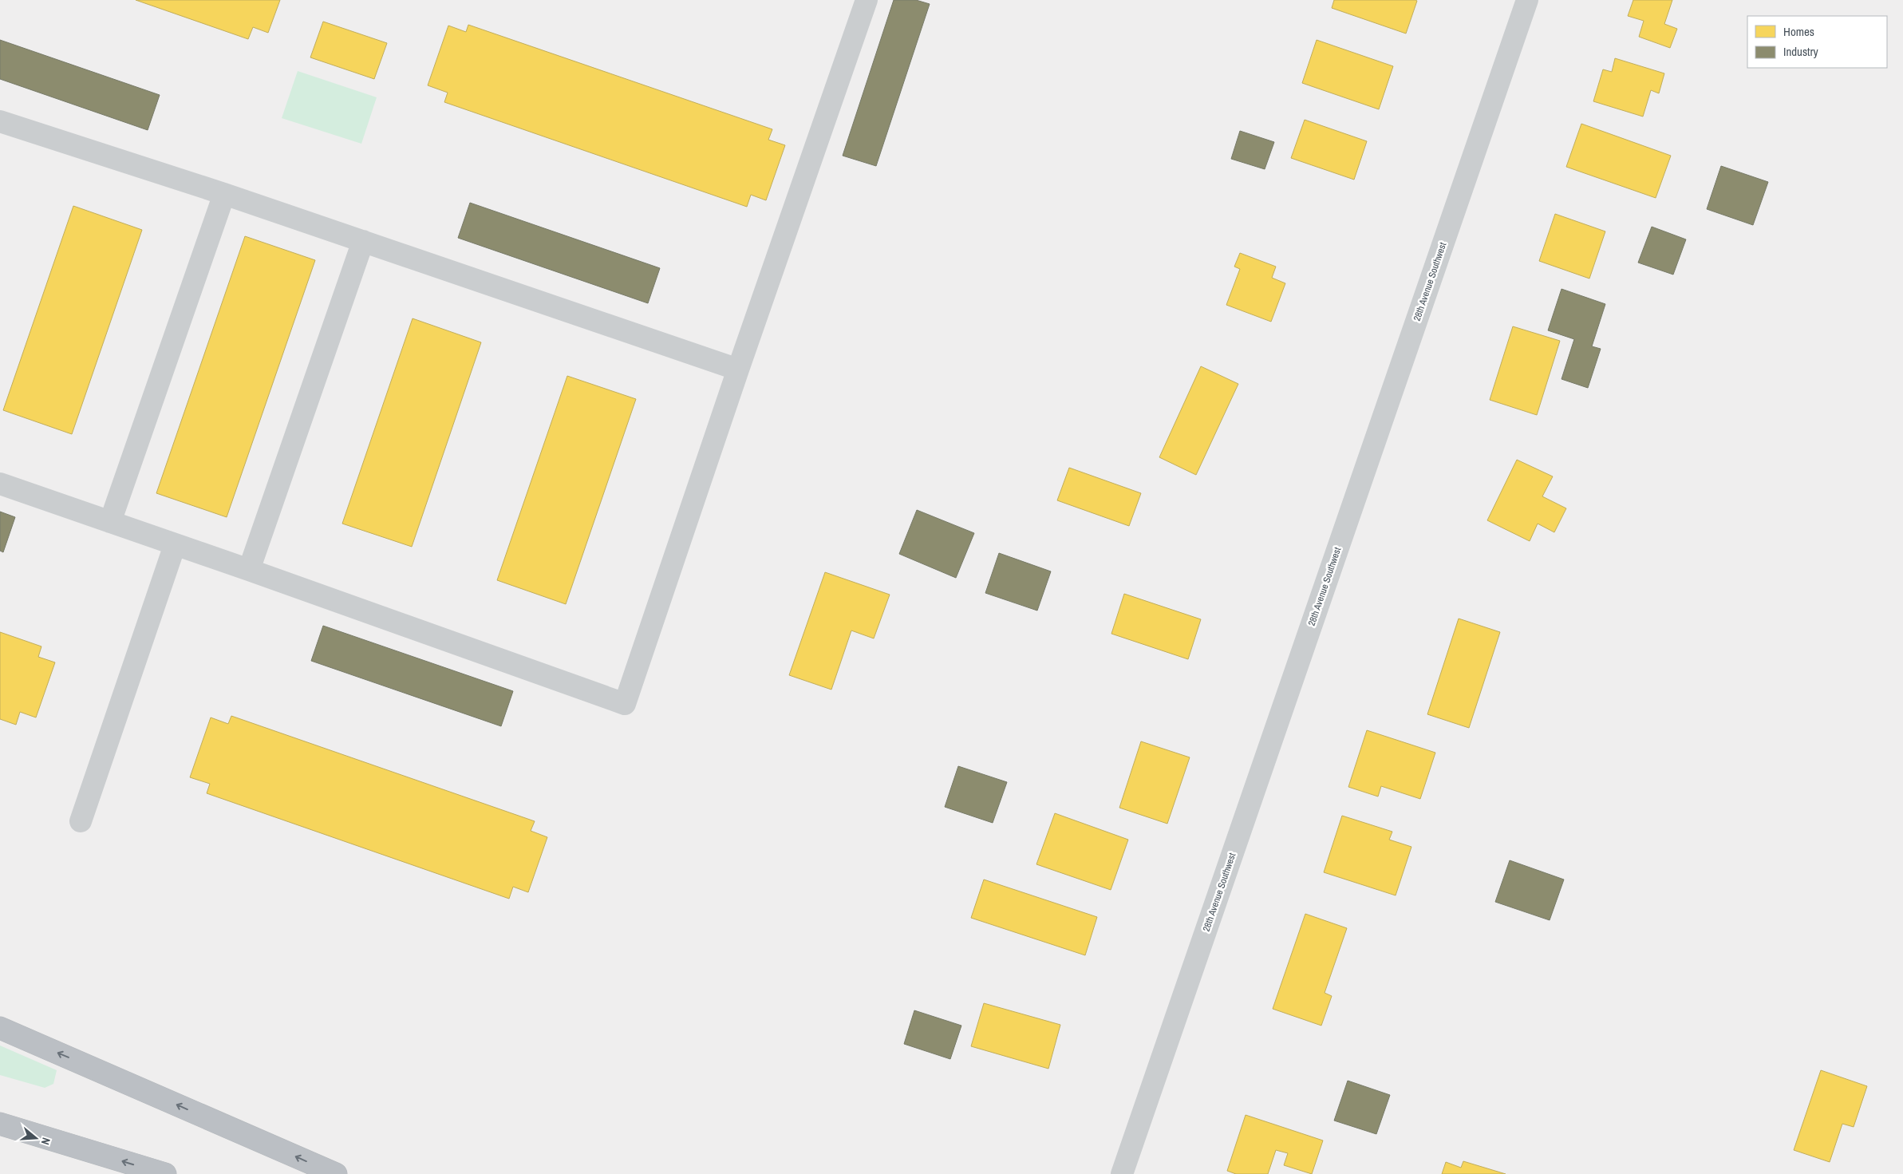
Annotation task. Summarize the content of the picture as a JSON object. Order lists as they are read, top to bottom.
{
  "streets": {
    "street": ["28th Avenue Southwest"]
  },
  "legend": ["Homes", "Industry"],
  "north": "right"
}
